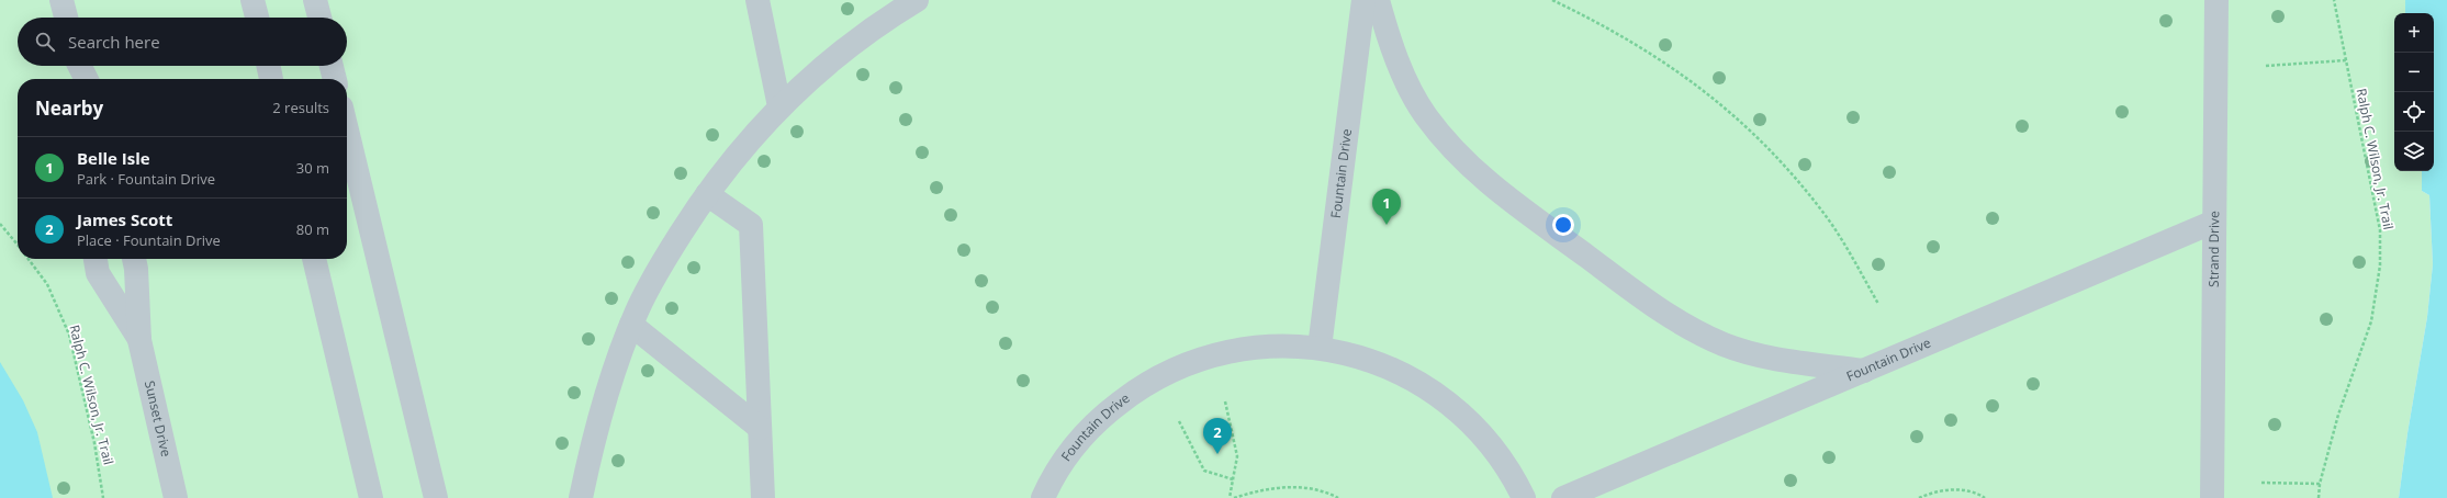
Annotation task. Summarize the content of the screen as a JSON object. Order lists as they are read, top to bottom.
{
  "streets": {
    "street": ["Fountain Drive", "Strand Drive", "Sunset Drive"],
    "path": ["Ralph C. Wilson, Jr. Trail"]
  },
  "crossings": [
    ["Fountain Drive", "Strand Drive"]
  ],
  "page": {
    "map_buttons": ["+", "−"],
    "search": "Search here",
    "heading": ["Nearby", "2 results"],
    "list": [
      {
        "mark": "1",
        "name": "Belle Isle",
        "note": "Park · Fountain Drive",
        "value": "30 m"
      },
      {
        "mark": "2",
        "name": "James Scott",
        "note": "Place · Fountain Drive",
        "value": "80 m"
      }
    ],
    "pins": ["1", "2"]
  }
}
